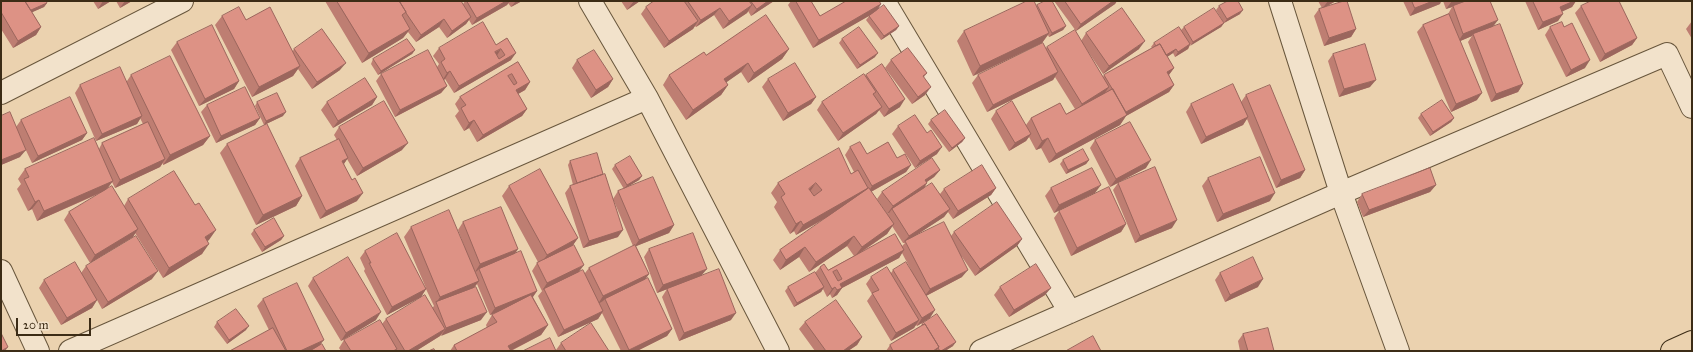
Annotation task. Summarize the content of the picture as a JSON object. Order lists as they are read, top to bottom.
{
  "scale_bar": "20 m"
}
